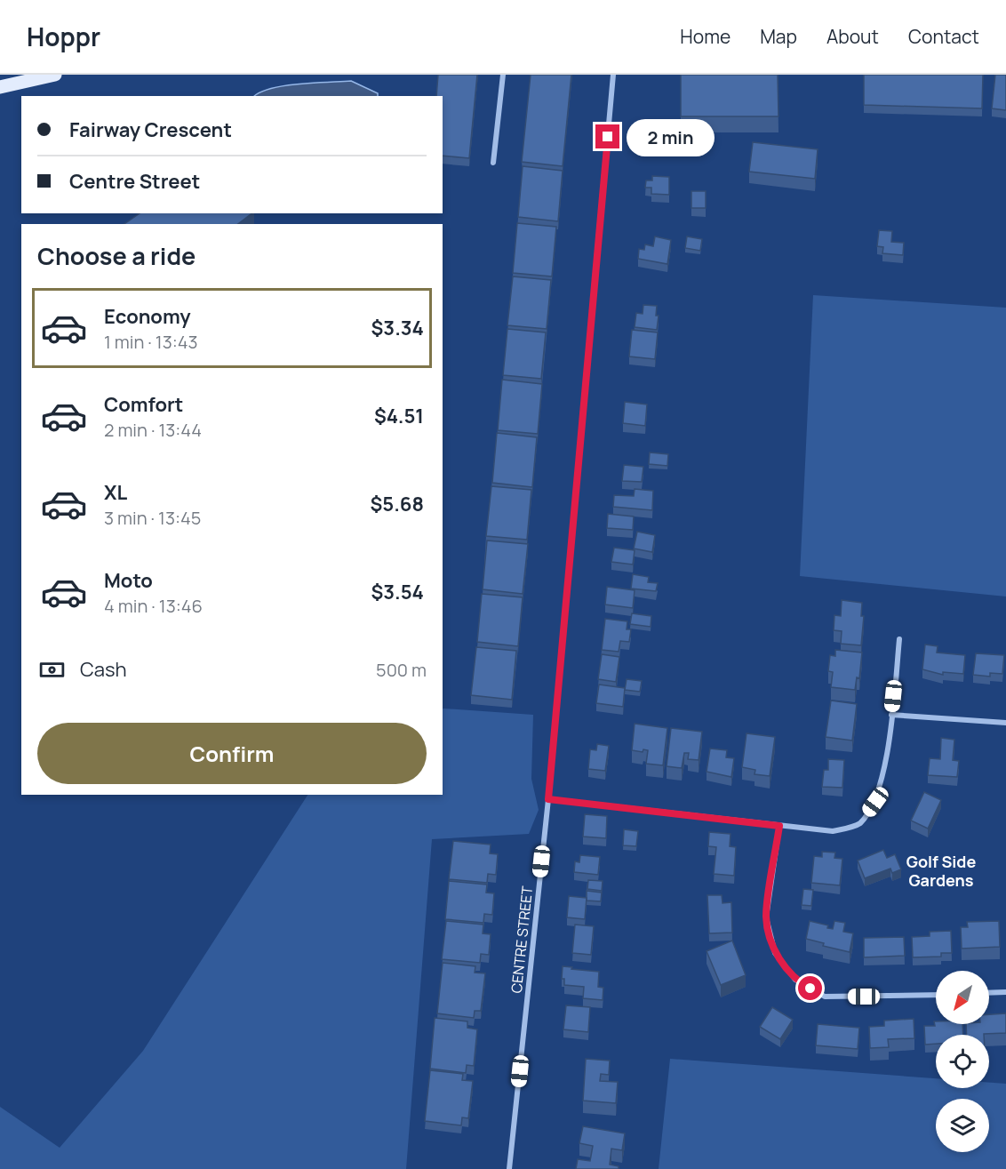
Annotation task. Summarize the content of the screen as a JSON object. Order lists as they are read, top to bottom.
{
  "streets": {
    "street": ["CENTRE STREET"]
  },
  "districts": ["Golf Side Gardens"],
  "north": "bottom left",
  "page": {
    "header": "Hoppr",
    "nav": [
      "Home",
      "Map",
      "About",
      "Contact"
    ],
    "banner": ["Fairway Crescent", "Centre Street"],
    "bubble": "2 min",
    "heading": "Choose a ride",
    "list": [
      {
        "name": "Economy",
        "note": "1 min · 13:43",
        "value": "$3.34"
      },
      {
        "name": "Comfort",
        "note": "2 min · 13:44",
        "value": "$4.51"
      },
      {
        "name": "XL",
        "note": "3 min · 13:45",
        "value": "$5.68"
      },
      {
        "name": "Moto",
        "note": "4 min · 13:46",
        "value": "$3.54"
      }
    ],
    "pay": ["Cash", "500 m"],
    "buttons": "Confirm"
  }
}
